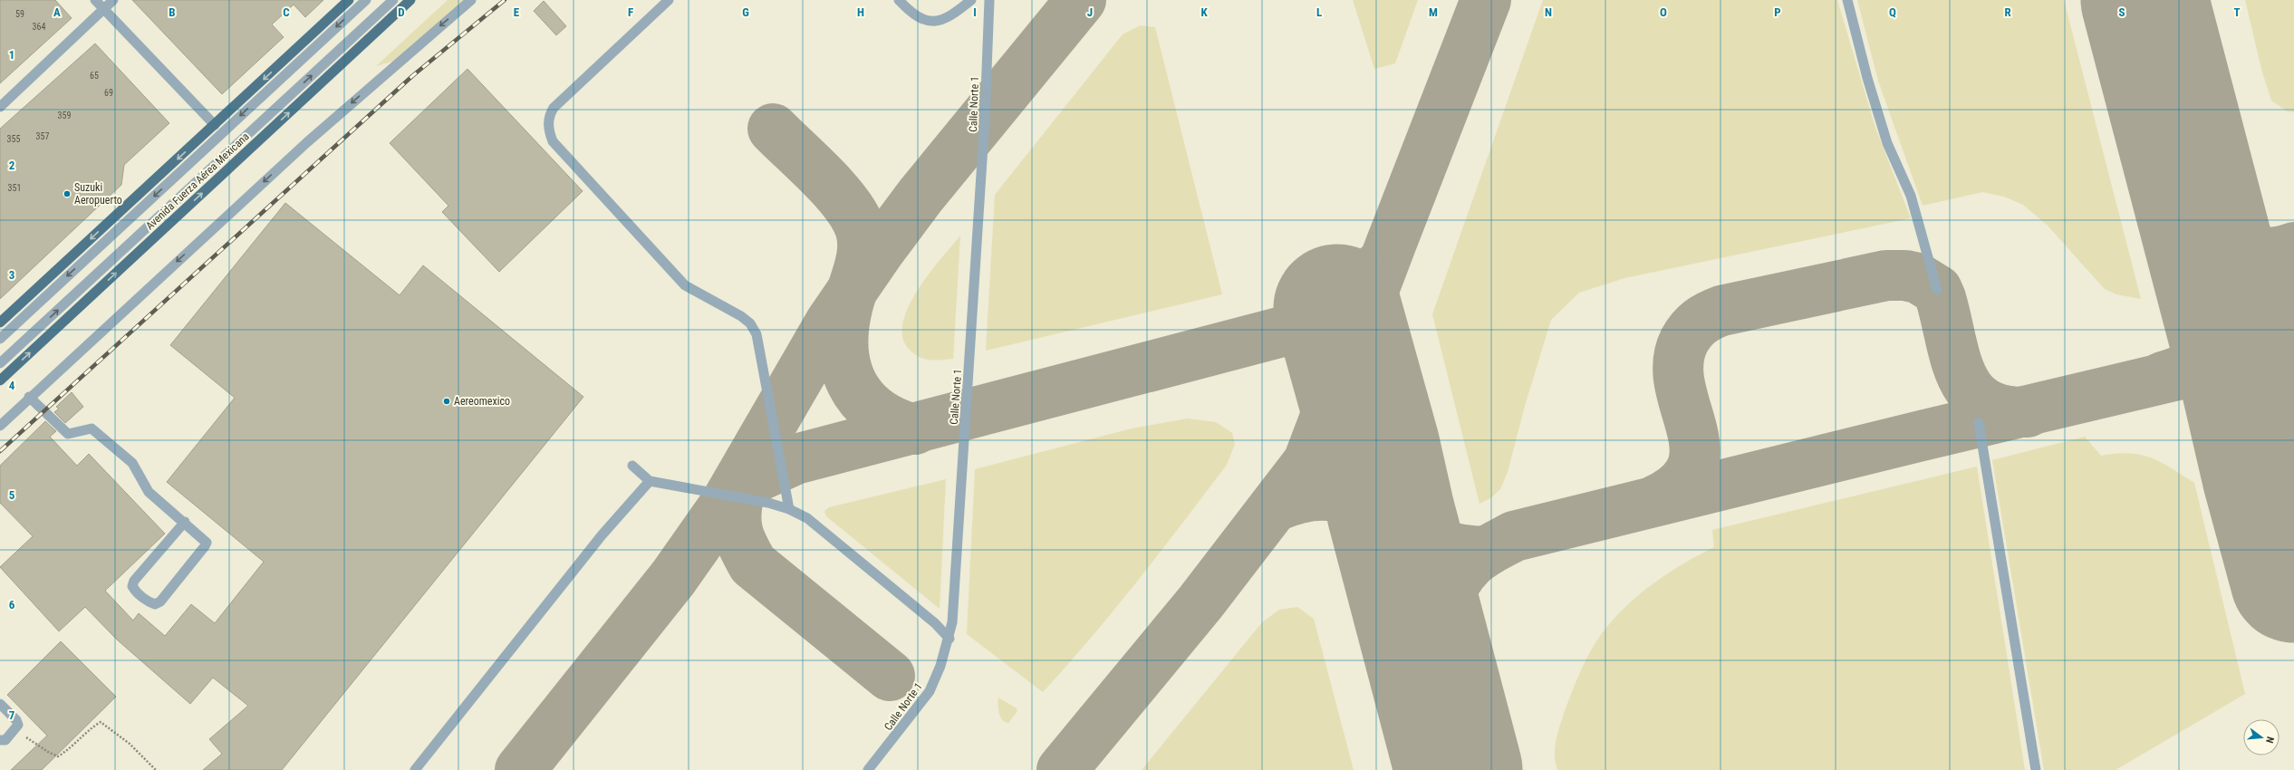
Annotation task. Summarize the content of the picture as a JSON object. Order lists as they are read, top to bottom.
{
  "streets": {
    "main road": ["Avenida Fuerza Aérea Mexicana"],
    "street": ["Calle Norte 1"]
  },
  "places": ["Suzuki Aeropuerto", "Aereomexico"],
  "house_numbers": [
    "59",
    "364",
    "65",
    "69",
    "359",
    "357",
    "355",
    "351"
  ],
  "north": "right",
  "grid": {
    "columns": [
      "A",
      "B",
      "C",
      "D",
      "E",
      "F",
      "G",
      "H",
      "I",
      "J",
      "K",
      "L",
      "M",
      "N",
      "O",
      "P",
      "Q",
      "R",
      "S",
      "T"
    ],
    "rows": [
      "1",
      "2",
      "3",
      "4",
      "5",
      "6",
      "7"
    ]
  }
}
